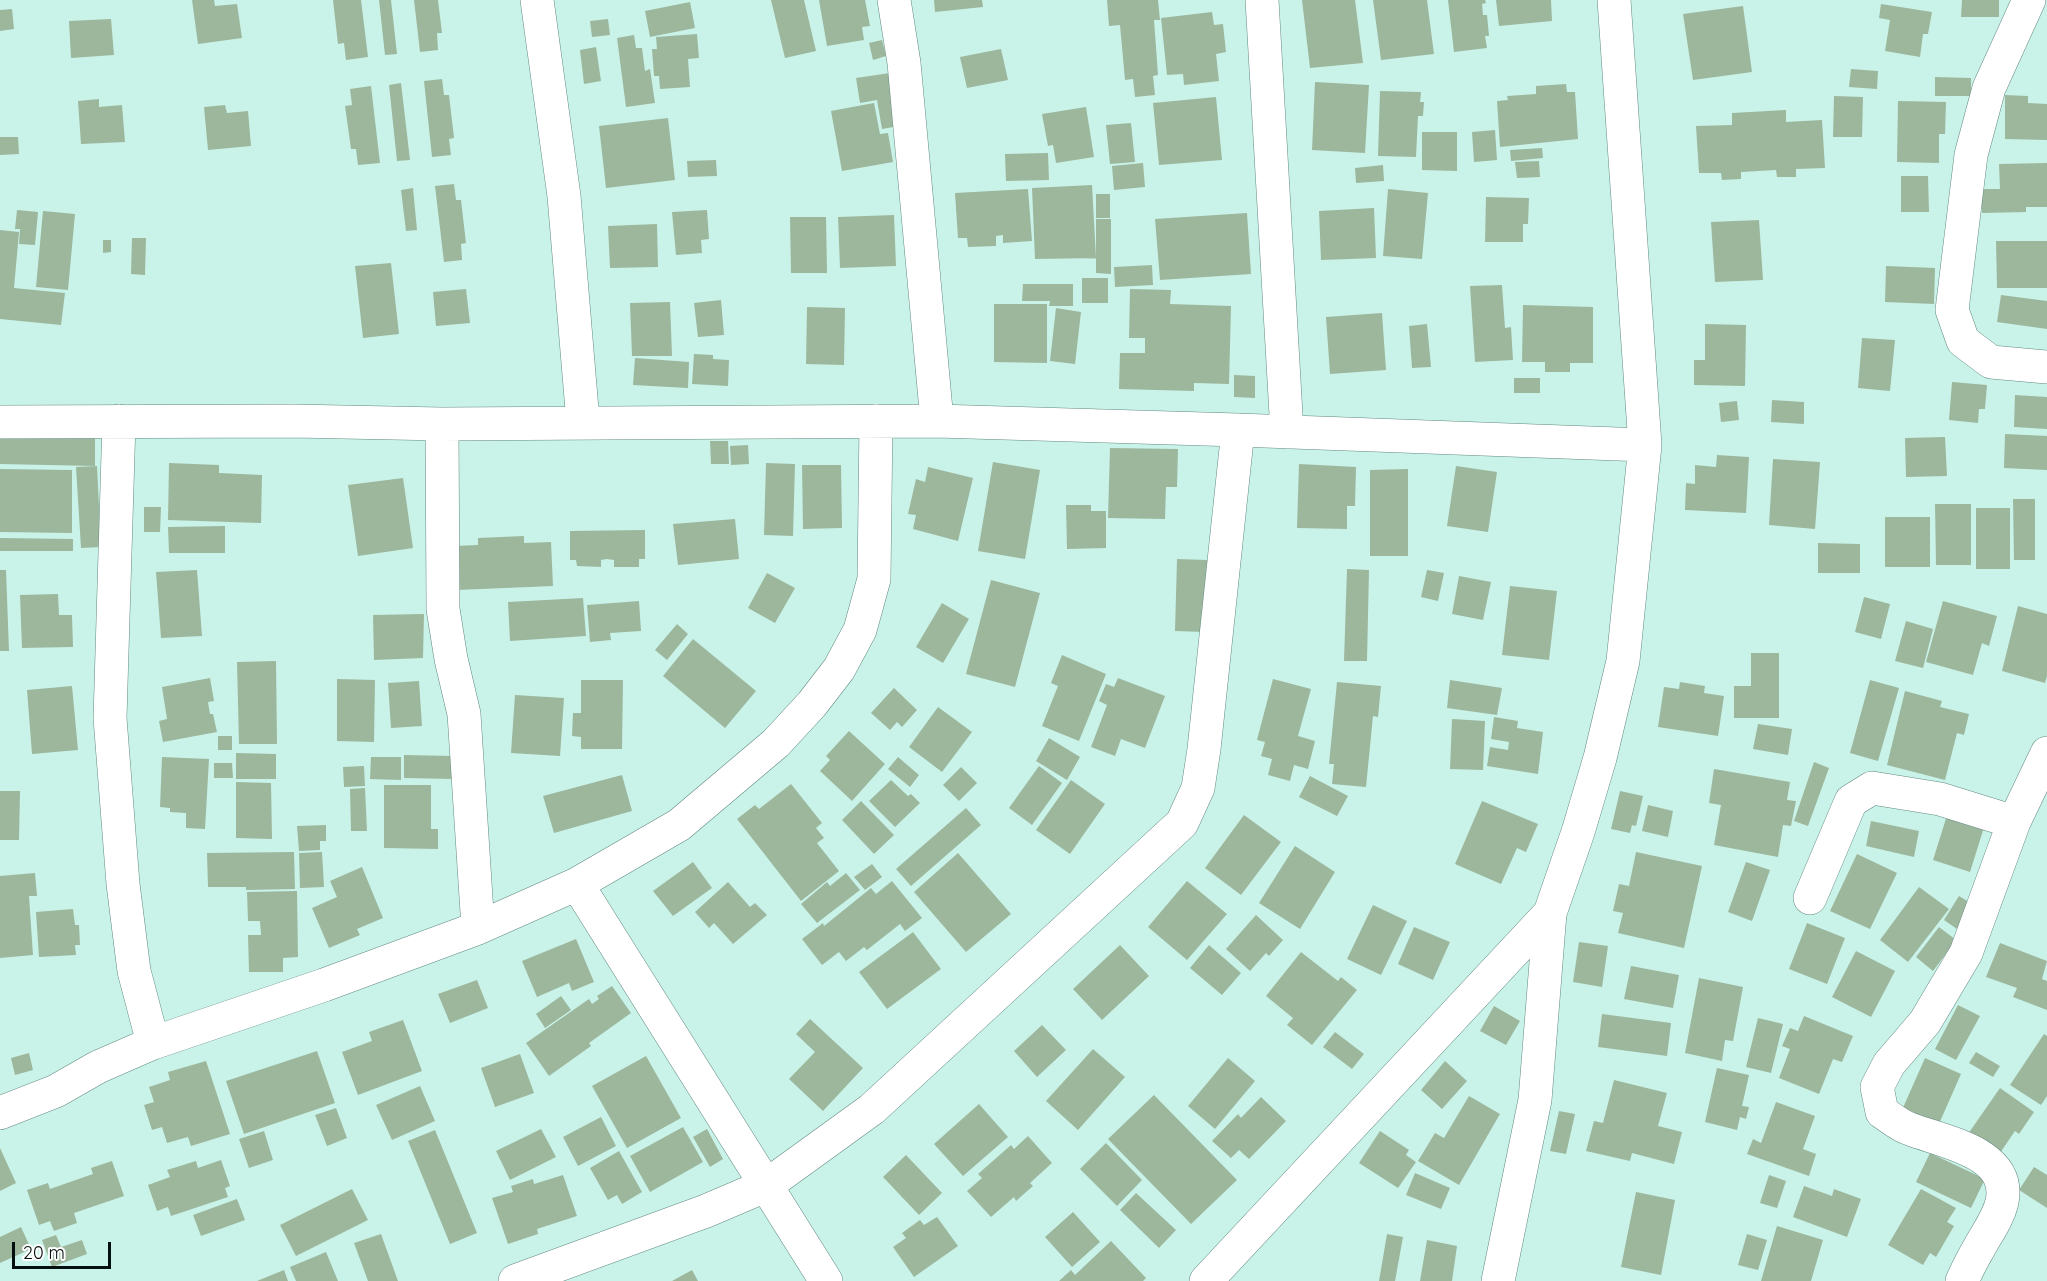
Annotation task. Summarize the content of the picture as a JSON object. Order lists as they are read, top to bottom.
{
  "scale_bar": "20 m"
}
